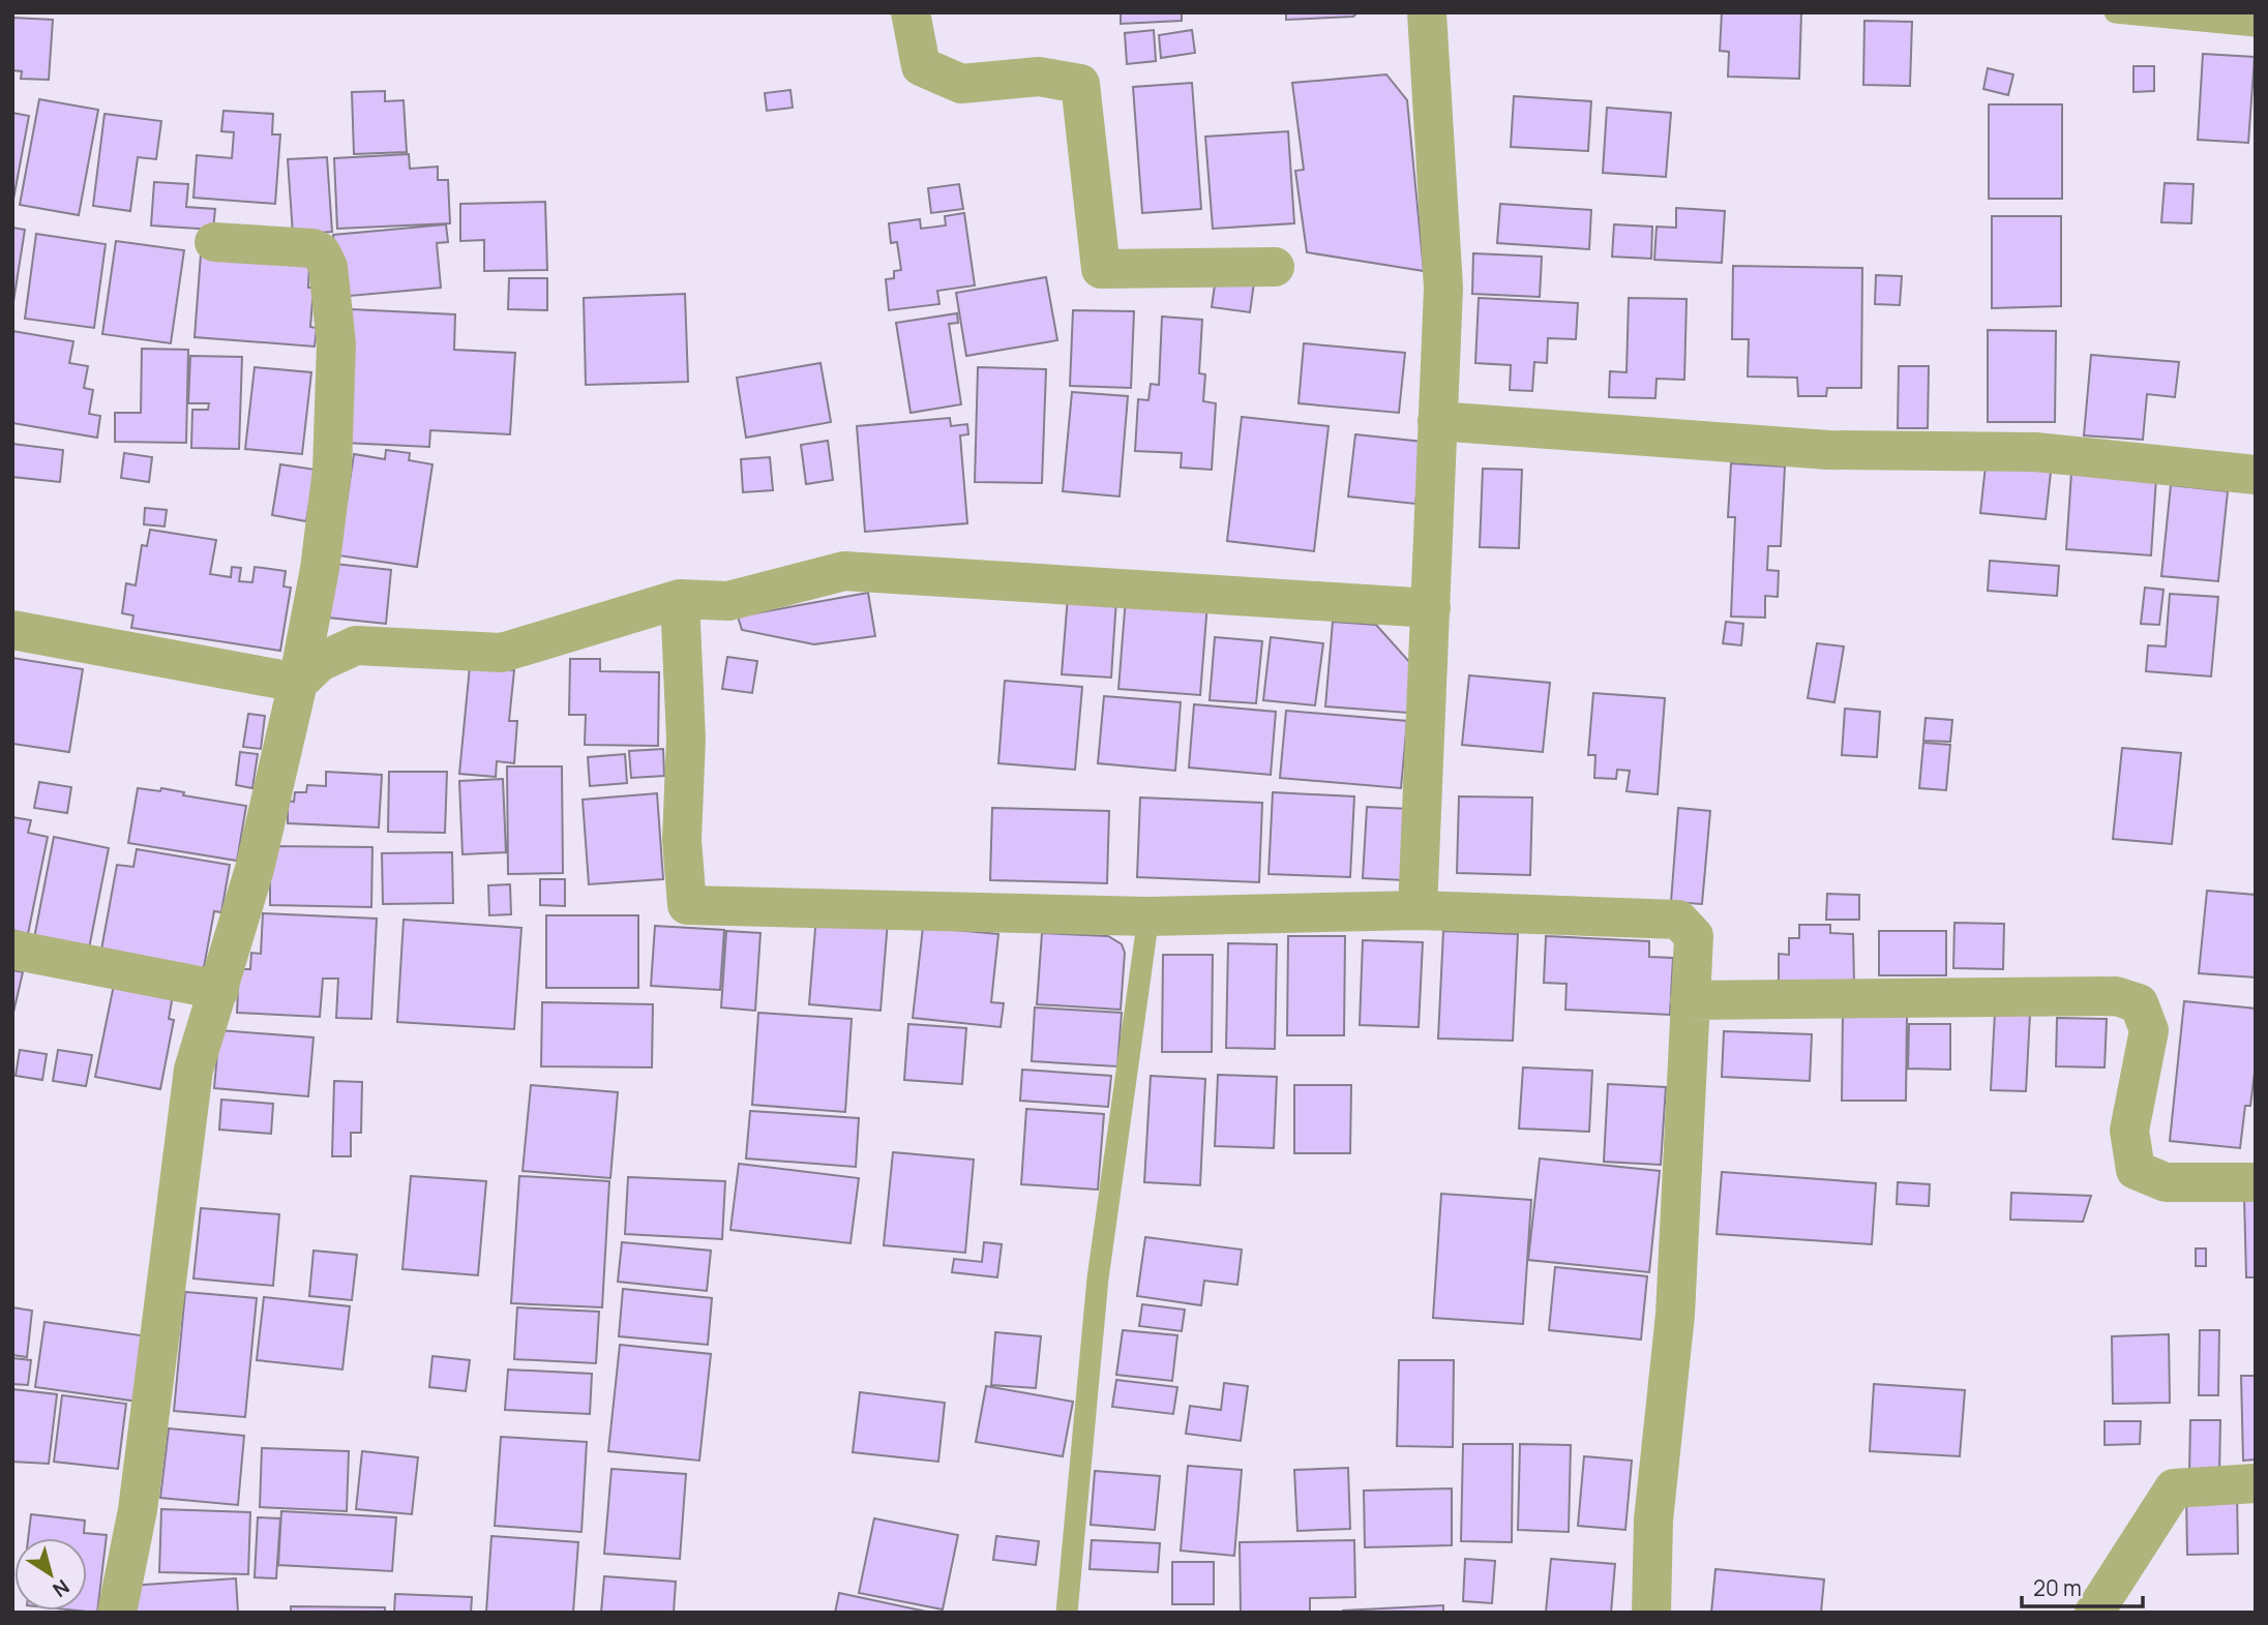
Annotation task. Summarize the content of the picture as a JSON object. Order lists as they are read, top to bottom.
{
  "scale_bar": "20 m",
  "north": "bottom right"
}
